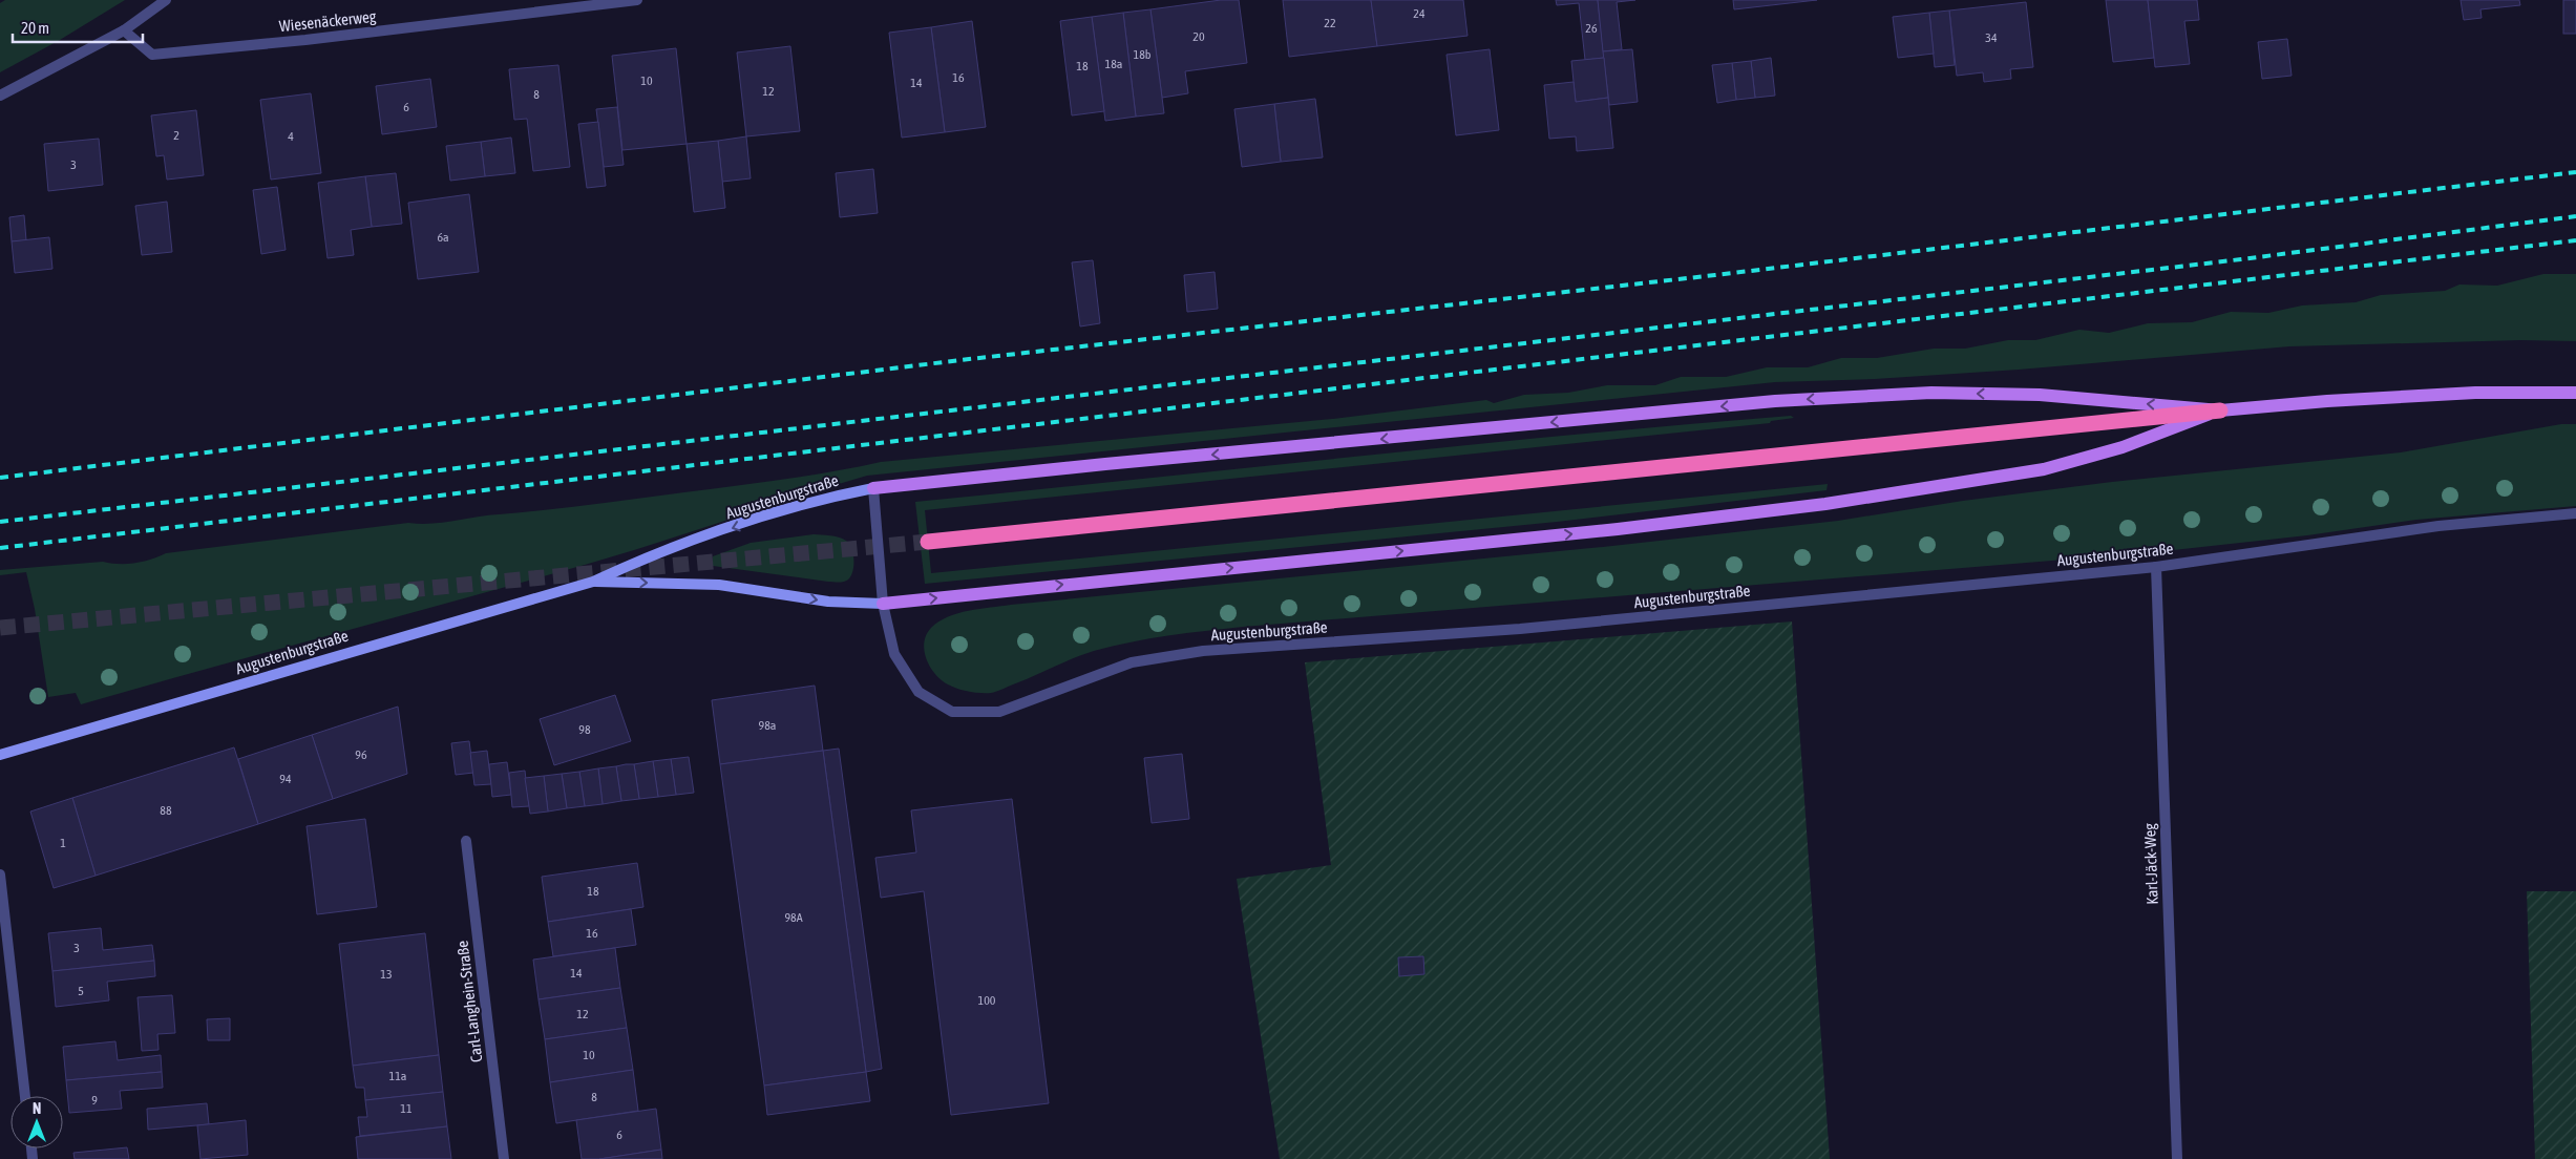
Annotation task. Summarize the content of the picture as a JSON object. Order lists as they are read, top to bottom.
{
  "streets": {
    "street": [
      "Wiesenäckerweg",
      "Augustenburgstraße",
      "Karl-Jäck-Weg",
      "Carl-Langhein-Straße"
    ]
  },
  "crossings": [
    ["Augustenburgstraße", "Karl-Jäck-Weg"]
  ],
  "house_numbers": [
    "24",
    "22",
    "26",
    "20",
    "34",
    "18b",
    "18a",
    "18",
    "16",
    "10",
    "14",
    "12",
    "8",
    "6",
    "2",
    "4",
    "3",
    "6a",
    "98a",
    "98",
    "96",
    "94",
    "88",
    "1",
    "18",
    "98A",
    "16",
    "3",
    "14",
    "13",
    "5",
    "100",
    "12",
    "10",
    "11a",
    "8",
    "9",
    "11",
    "6"
  ],
  "scale_bar": "20 m",
  "north": "top"
}
